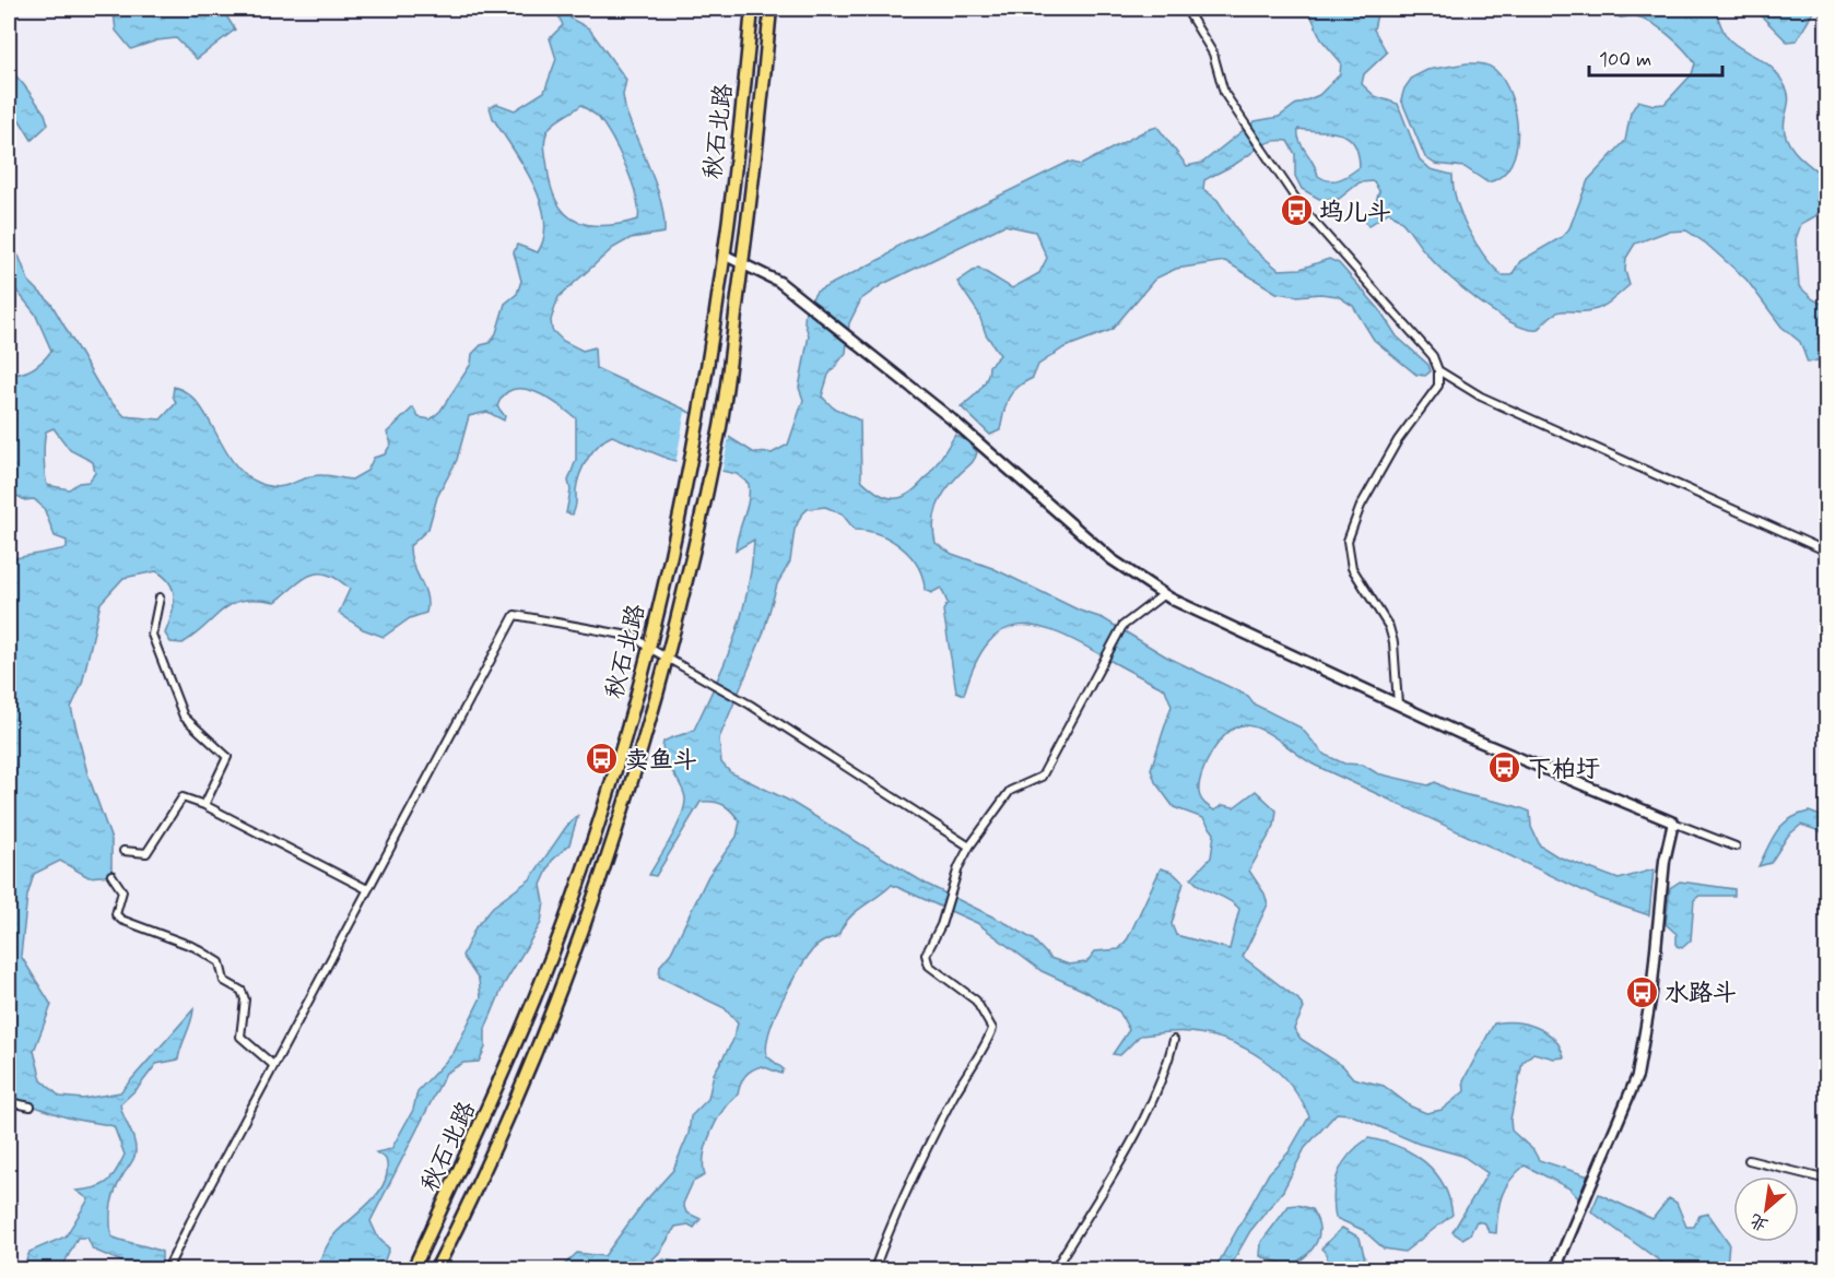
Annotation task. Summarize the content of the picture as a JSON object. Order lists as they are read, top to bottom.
{
  "streets": {
    "main road": ["秋石北路"]
  },
  "places": {
    "bus stop": [
      "坞儿斗",
      "卖鱼斗",
      "下柏圩",
      "水路斗"
    ]
  },
  "scale_bar": "100 m",
  "north": "bottom left"
}
